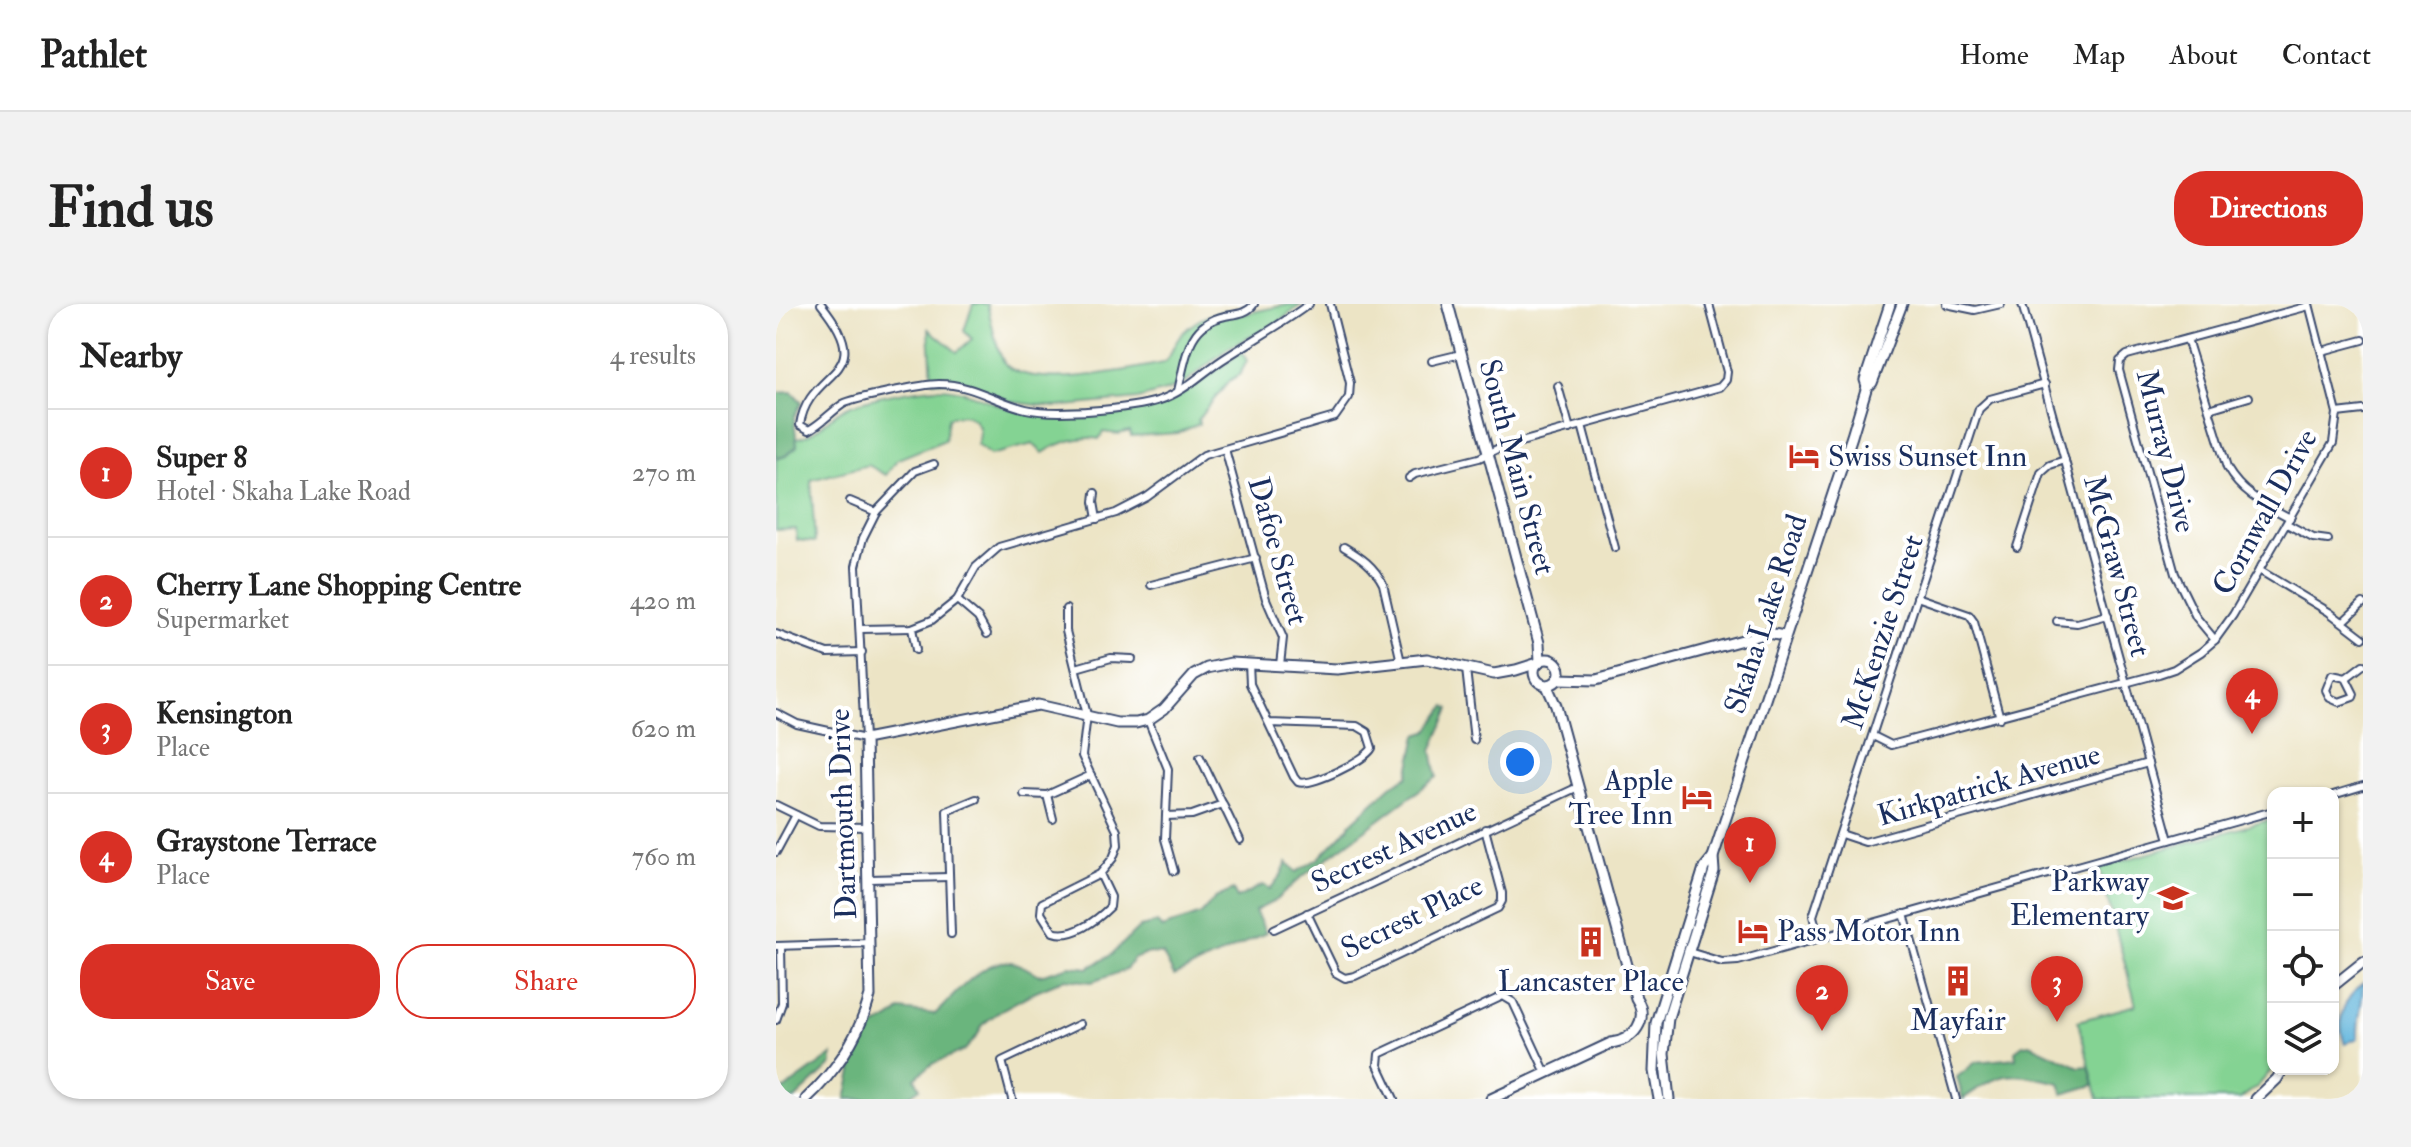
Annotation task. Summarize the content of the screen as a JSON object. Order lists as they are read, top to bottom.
{
  "streets": {
    "street": [
      "Murray Drive",
      "South Main Street",
      "Cornwall Drive",
      "Dafoe Street",
      "McGraw Street",
      "Skaha Lake Road",
      "McKenzie Street",
      "Kirkpatrick Avenue",
      "Dartmouth Drive",
      "Secrest Avenue",
      "Secrest Place"
    ]
  },
  "crossings": [
    ["Murray Drive", "Cornwall Drive"],
    ["Cornwall Drive", "McGraw Street"],
    ["Cornwall Drive", "McKenzie Street"],
    ["McGraw Street", "McKenzie Street"],
    ["McGraw Street", "Kirkpatrick Avenue"],
    ["McKenzie Street", "Kirkpatrick Avenue"],
    ["Secrest Avenue", "Secrest Place"]
  ],
  "places": {
    "hotel": ["Swiss Sunset Inn", "Apple Tree Inn", "Pass Motor Inn"],
    "school or university": ["Parkway Elementary"],
    "building": ["Lancaster Place", "Mayfair"]
  },
  "page": {
    "header": "Pathlet",
    "nav": [
      "Home",
      "Map",
      "About",
      "Contact"
    ],
    "buttons": [
      "Directions",
      ["Save", "Share"]
    ],
    "title": "Find us",
    "heading": ["Nearby", "4 results"],
    "list": [
      {
        "mark": "1",
        "name": "Super 8",
        "note": "Hotel · Skaha Lake Road",
        "value": "270 m"
      },
      {
        "mark": "2",
        "name": "Cherry Lane Shopping Centre",
        "note": "Supermarket",
        "value": "420 m"
      },
      {
        "mark": "3",
        "name": "Kensington",
        "note": "Place",
        "value": "620 m"
      },
      {
        "mark": "4",
        "name": "Graystone Terrace",
        "note": "Place",
        "value": "760 m"
      }
    ],
    "pins": [
      "4",
      "1",
      "3",
      "2"
    ],
    "map_buttons": ["+", "−"]
  }
}
